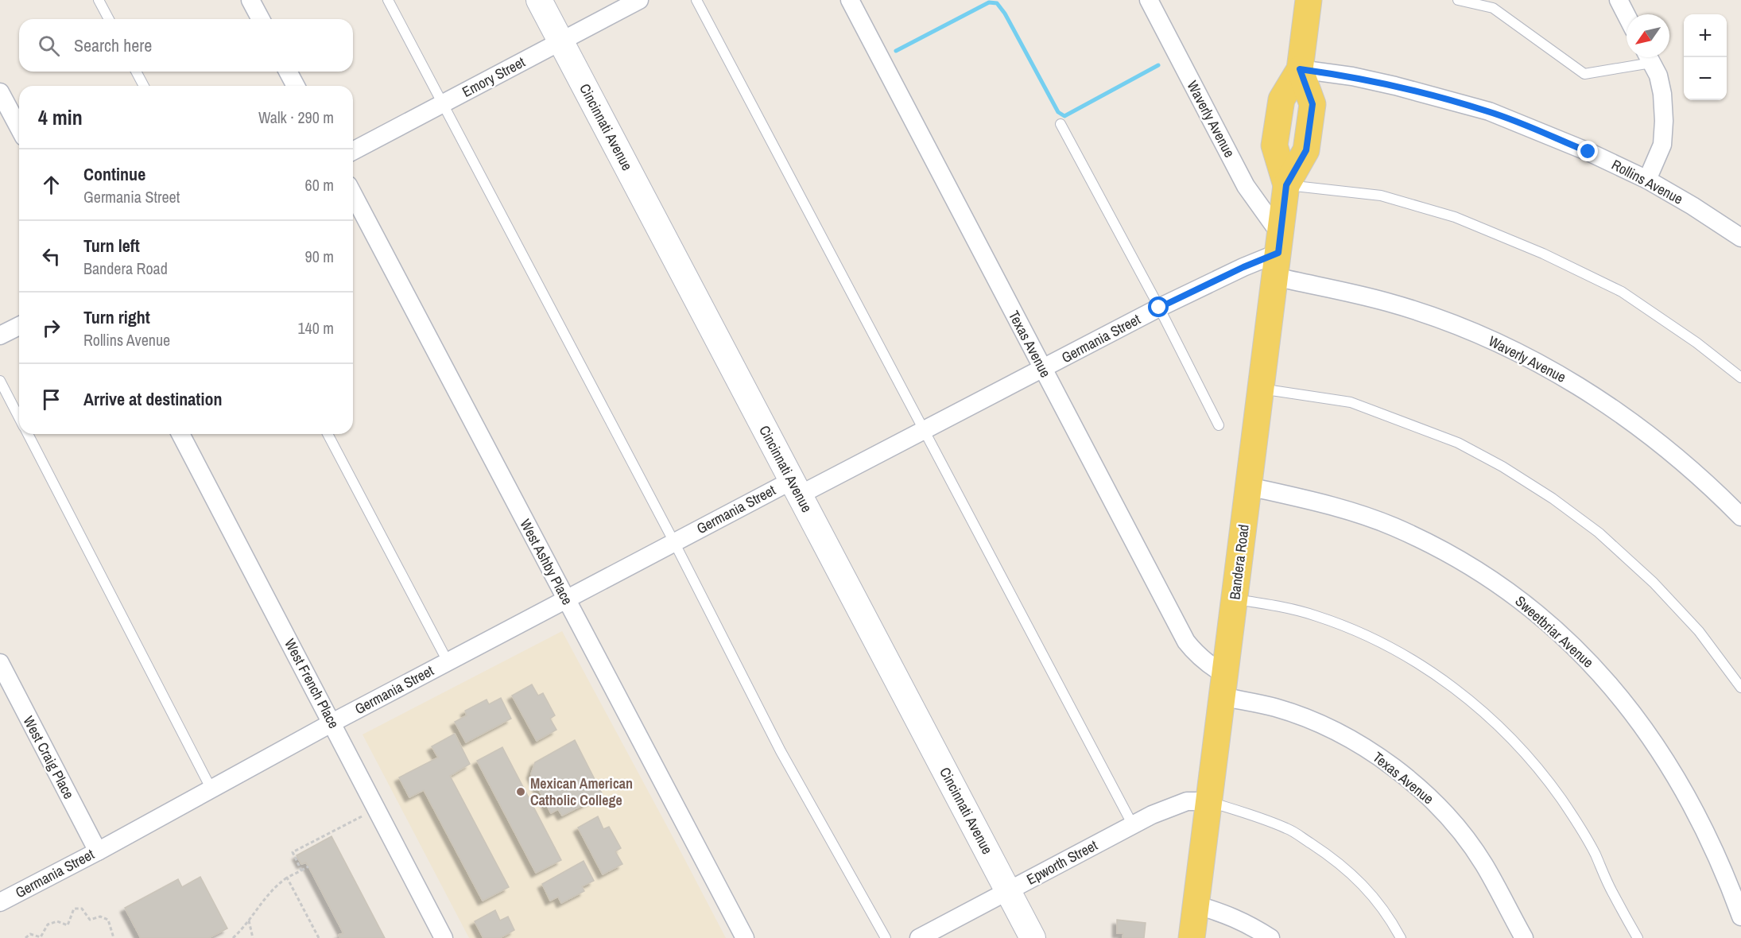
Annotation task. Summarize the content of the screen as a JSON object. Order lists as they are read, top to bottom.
{
  "streets": {
    "main road": ["Bandera Road"],
    "street": [
      "Emory Street",
      "Waverly Avenue",
      "Cincinnati Avenue",
      "Rollins Avenue",
      "Germania Street",
      "Texas Avenue",
      "West Ashby Place",
      "Sweetbriar Avenue",
      "West French Place",
      "West Craig Place",
      "Epworth Street"
    ]
  },
  "crossings": [
    ["Emory Street", "Cincinnati Avenue"],
    ["Waverly Avenue", "Germania Street"],
    ["Waverly Avenue", "Bandera Road"],
    ["Cincinnati Avenue", "Germania Street"],
    ["Cincinnati Avenue", "Epworth Street"],
    ["Rollins Avenue", "Bandera Road"],
    ["Germania Street", "Texas Avenue"],
    ["Germania Street", "West Ashby Place"],
    ["Germania Street", "Bandera Road"],
    ["Germania Street", "West French Place"],
    ["Germania Street", "West Craig Place"],
    ["Texas Avenue", "Bandera Road"],
    ["Bandera Road", "Sweetbriar Avenue"],
    ["Bandera Road", "Epworth Street"]
  ],
  "places": ["Mexican American Catholic College"],
  "north": "bottom left",
  "page": {
    "map_buttons": ["+", "−"],
    "search": "Search here",
    "heading": ["4 min", "Walk · 290 m"],
    "list": [
      ["Continue", "Germania Street", "60 m"],
      ["Turn left", "Bandera Road", "90 m"],
      ["Turn right", "Rollins Avenue", "140 m"],
      "Arrive at destination"
    ]
  }
}
